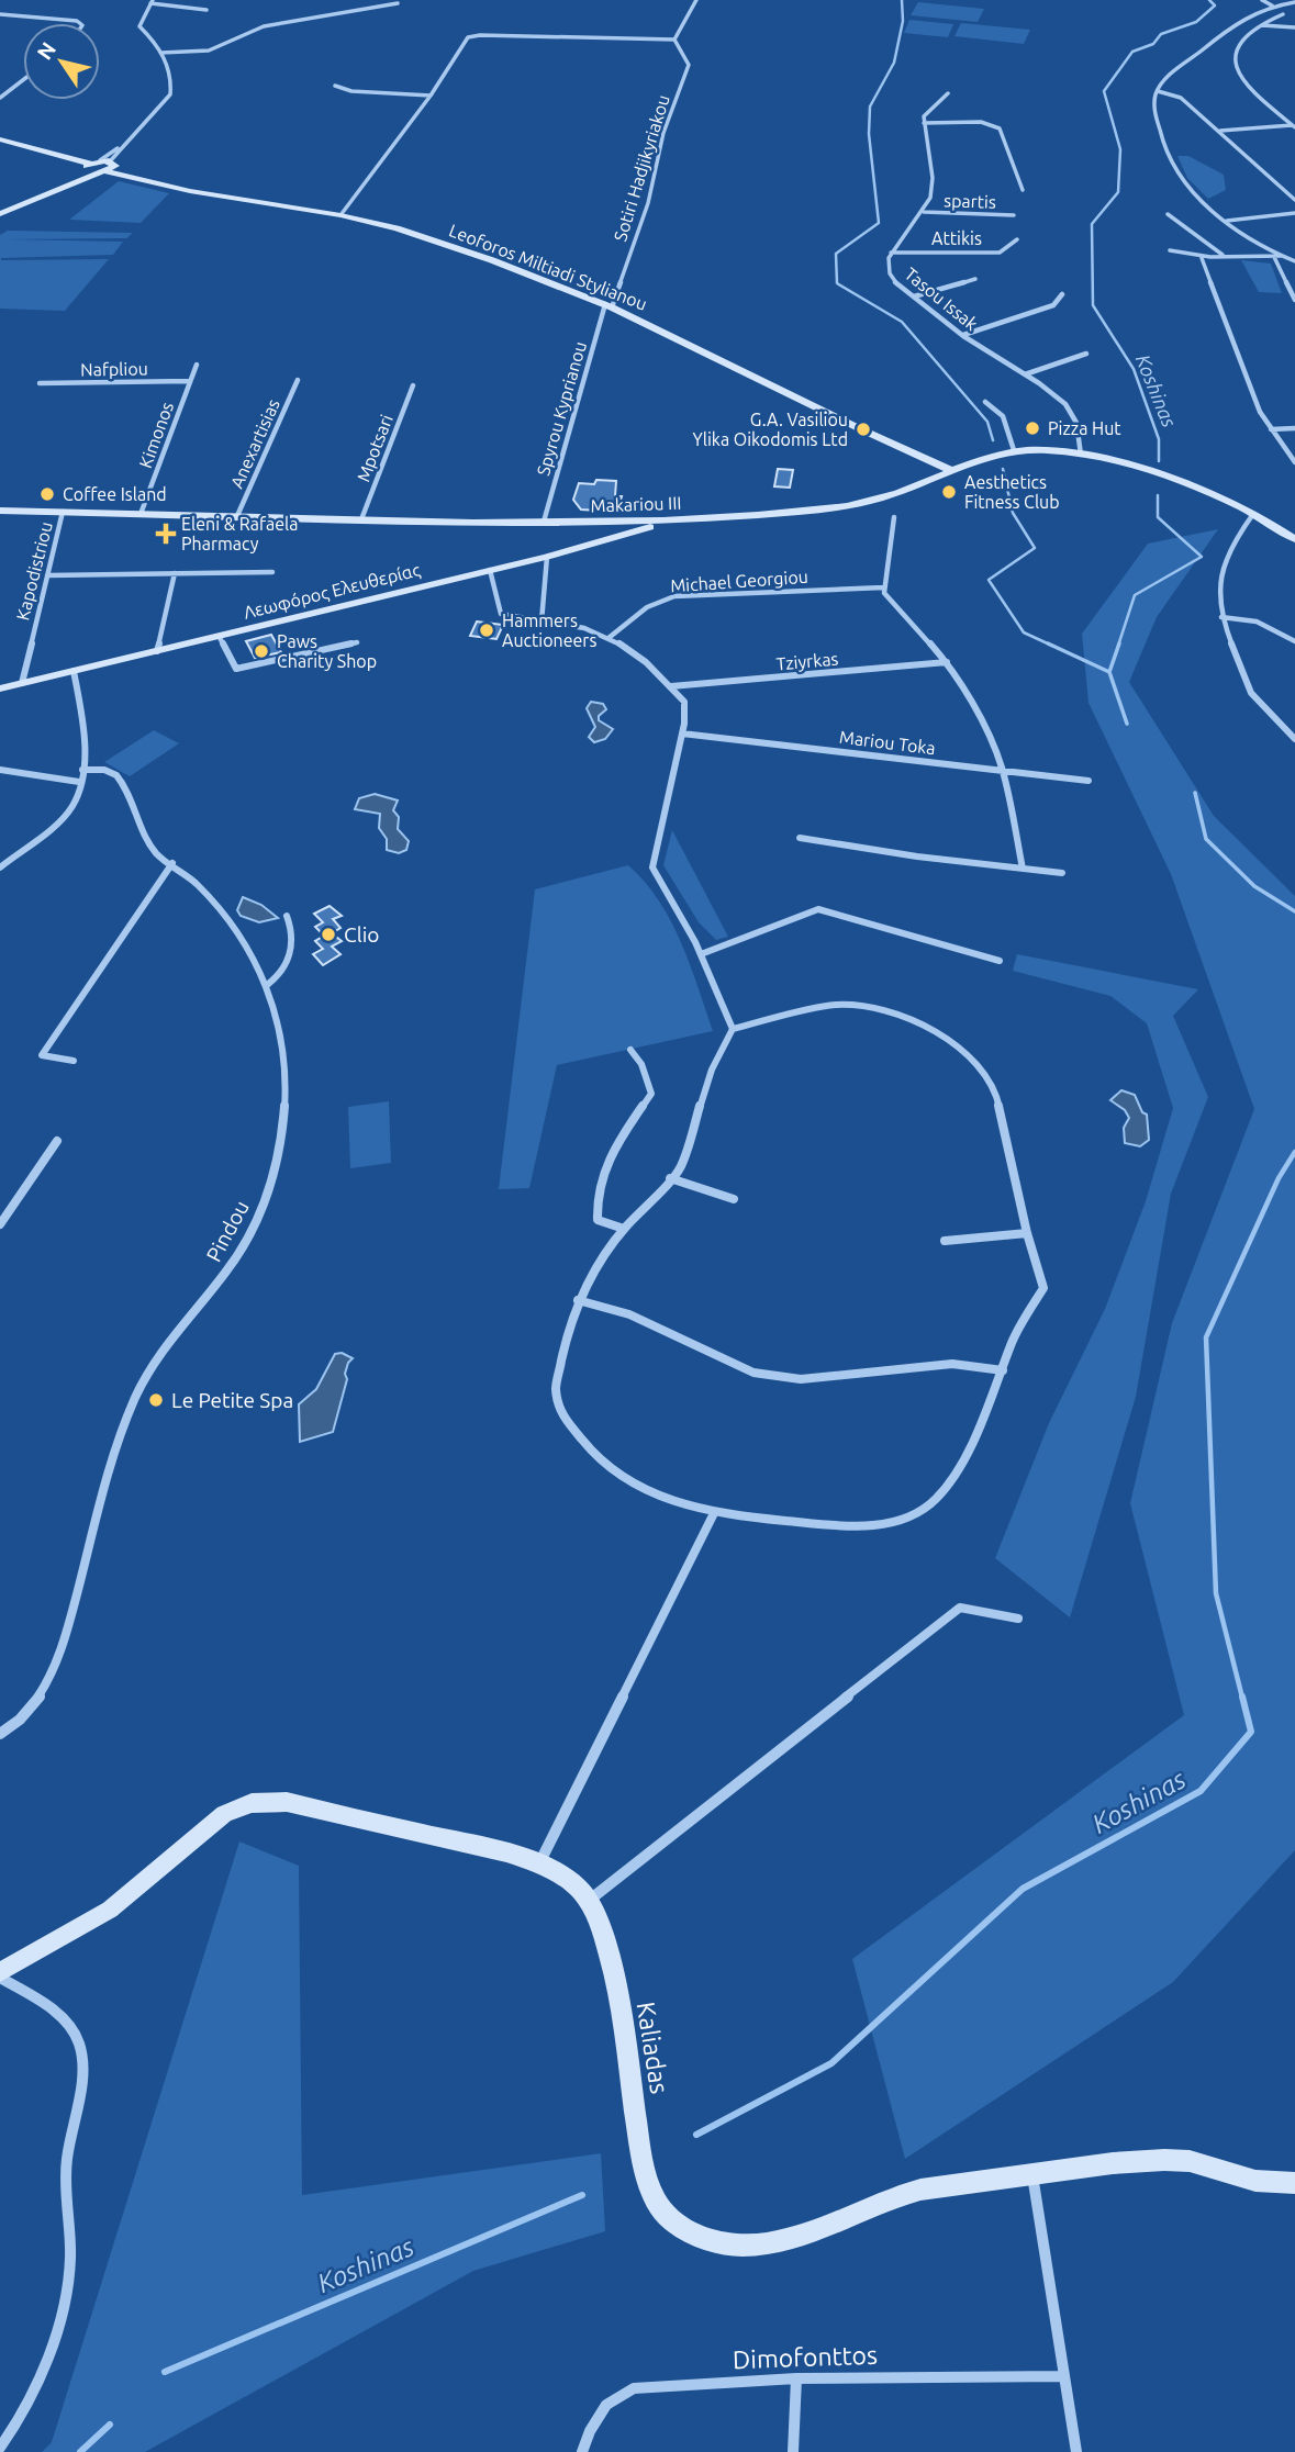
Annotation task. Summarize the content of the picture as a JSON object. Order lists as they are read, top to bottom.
{
  "streets": {
    "main road": [
      "Leoforos Miltiadi Stylianou",
      "Makariou III",
      "Λεωφόρος Ελευθερίας",
      "Kaliadas"
    ],
    "street": [
      "Sotiri Hadjikyriakou",
      "spartis",
      "Attikis",
      "Tasou Issak",
      "Nafpliou",
      "Spyrou Kyprianou",
      "Kimonos",
      "Anexartisias",
      "Mpotsari",
      "Kapodistriou",
      "Michael Georgiou",
      "Tziyrkas",
      "Mariou Toka",
      "Pindou",
      "Dimofonttos"
    ]
  },
  "crossings": [
    ["Sotiri Hadjikyriakou", "Leoforos Miltiadi Stylianou"],
    ["Sotiri Hadjikyriakou", "Spyrou Kyprianou"],
    ["spartis", "Tasou Issak"],
    ["Attikis", "Tasou Issak"],
    ["Leoforos Miltiadi Stylianou", "Spyrou Kyprianou"],
    ["Leoforos Miltiadi Stylianou", "Makariou III"],
    ["Tasou Issak", "Makariou III"],
    ["Nafpliou", "Kimonos"],
    ["Spyrou Kyprianou", "Makariou III"],
    ["Kimonos", "Makariou III"],
    ["Anexartisias", "Makariou III"],
    ["Mpotsari", "Makariou III"],
    ["Makariou III", "Kapodistriou"],
    ["Makariou III", "Λεωφόρος Ελευθερίας"],
    ["Kapodistriou", "Λεωφόρος Ελευθερίας"]
  ],
  "water": ["Koshinas"],
  "places": {
    "other": [
      "Pizza Hut",
      "G.A. Vasiliou Ylika Oikodomis Ltd",
      "Aesthetics Fitness Club",
      "Coffee Island",
      "Hammers Auctioneers",
      "Paws Charity Shop",
      "Clio",
      "Le Petite Spa"
    ],
    "health": ["Eleni & Rafaela Pharmacy"]
  },
  "north": "top left"
}
